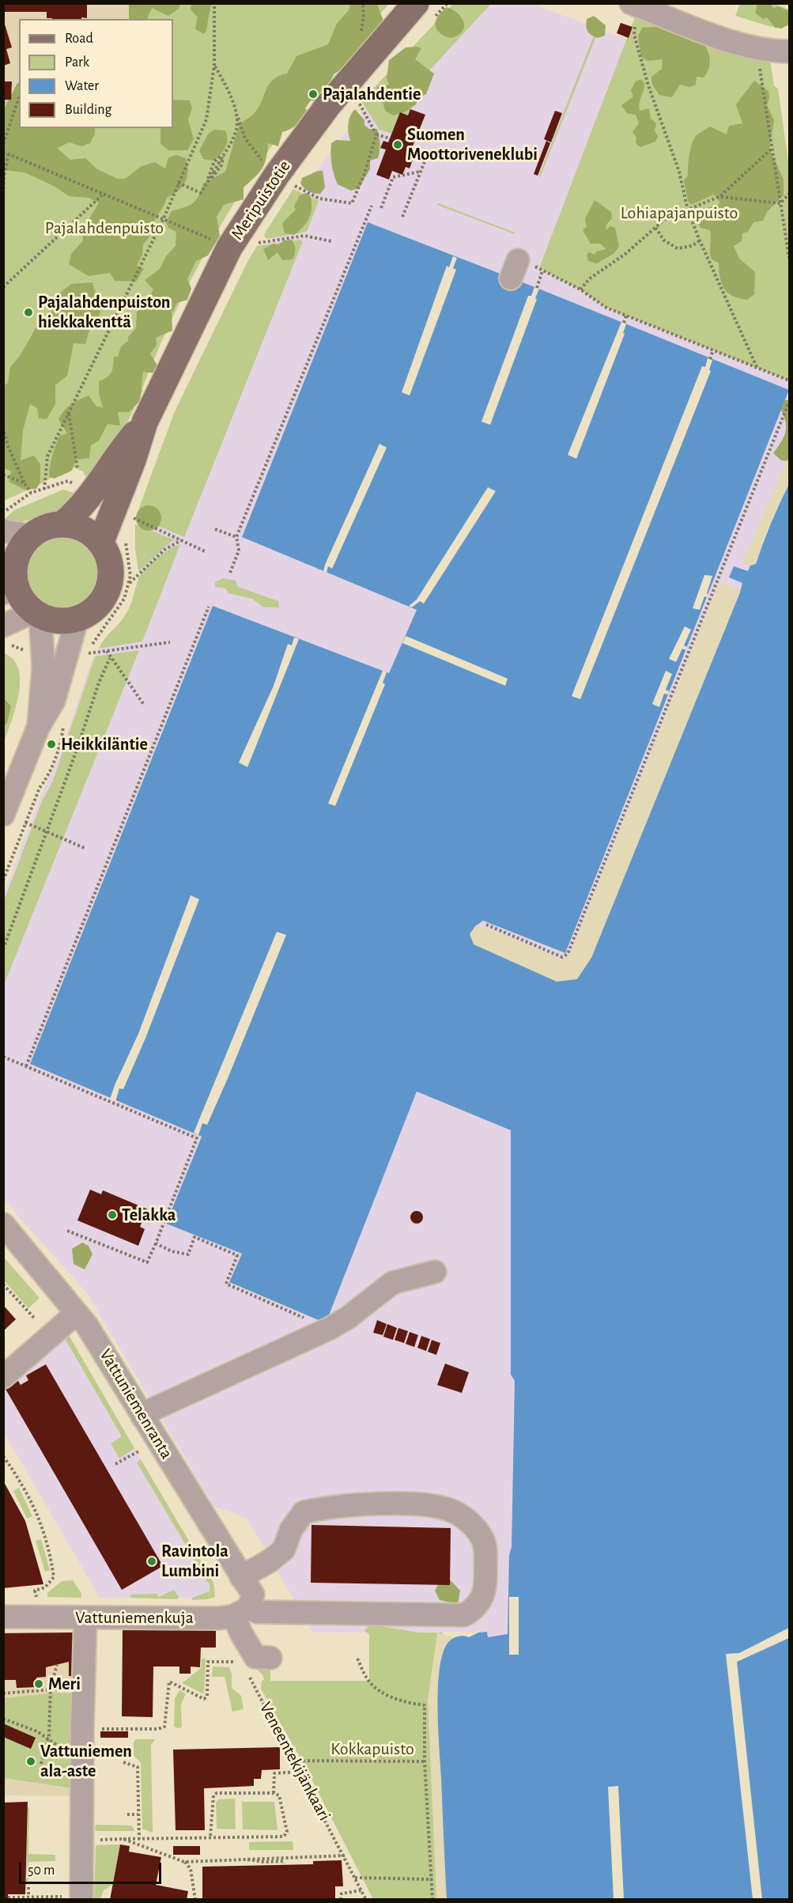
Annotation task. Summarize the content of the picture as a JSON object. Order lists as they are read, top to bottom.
{
  "streets": {
    "main road": ["Meripuistotie"],
    "street": ["Vattuniemenranta", "Vattuniemenkuja"],
    "path": ["Veneentekijänkaari"]
  },
  "crossings": [
    ["Vattuniemenranta", "Vattuniemenkuja"]
  ],
  "parks": ["Lohiapajanpuisto", "Pajalahdenpuisto", "Kokkapuisto"],
  "places": [
    "Pajalahdentie",
    "Suomen Moottoriveneklubi",
    "Pajalahdenpuiston hiekkakenttä",
    "Heikkiläntie",
    "Telakka",
    "Ravintola Lumbini",
    "Meri",
    "Vattuniemen ala-aste"
  ],
  "legend": [
    "Road",
    "Park",
    "Water",
    "Building"
  ],
  "scale_bar": "50 m"
}
